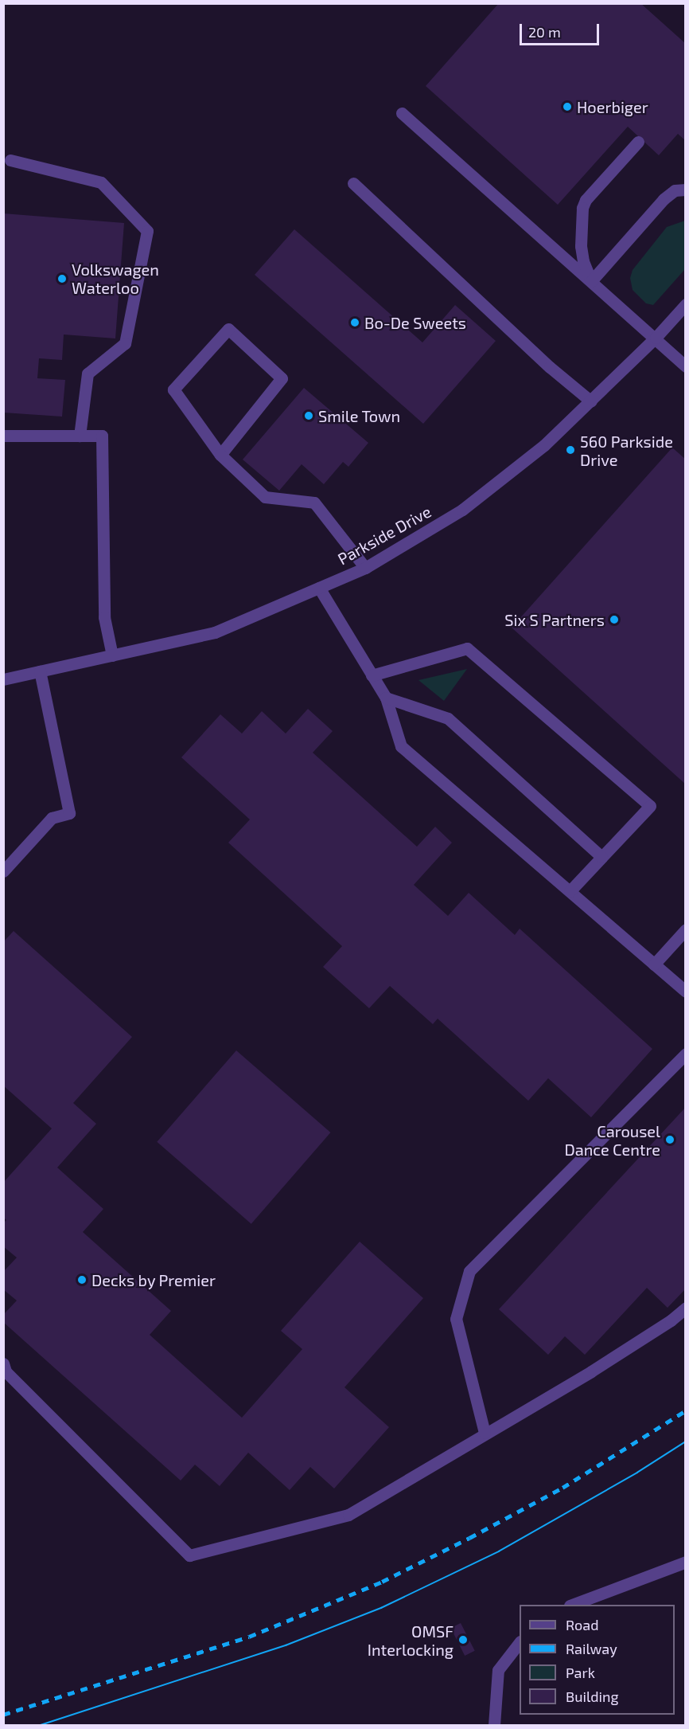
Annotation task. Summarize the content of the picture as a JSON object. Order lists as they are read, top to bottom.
{
  "streets": {
    "street": ["Parkside Drive"]
  },
  "places": [
    "Hoerbiger",
    "Volkswagen Waterloo",
    "Bo-De Sweets",
    "Smile Town",
    "560 Parkside Drive",
    "Six S Partners",
    "Carousel Dance Centre",
    "Decks by Premier",
    "OMSF Interlocking"
  ],
  "legend": [
    "Road",
    "Railway",
    "Park",
    "Building"
  ],
  "scale_bar": "20 m"
}
